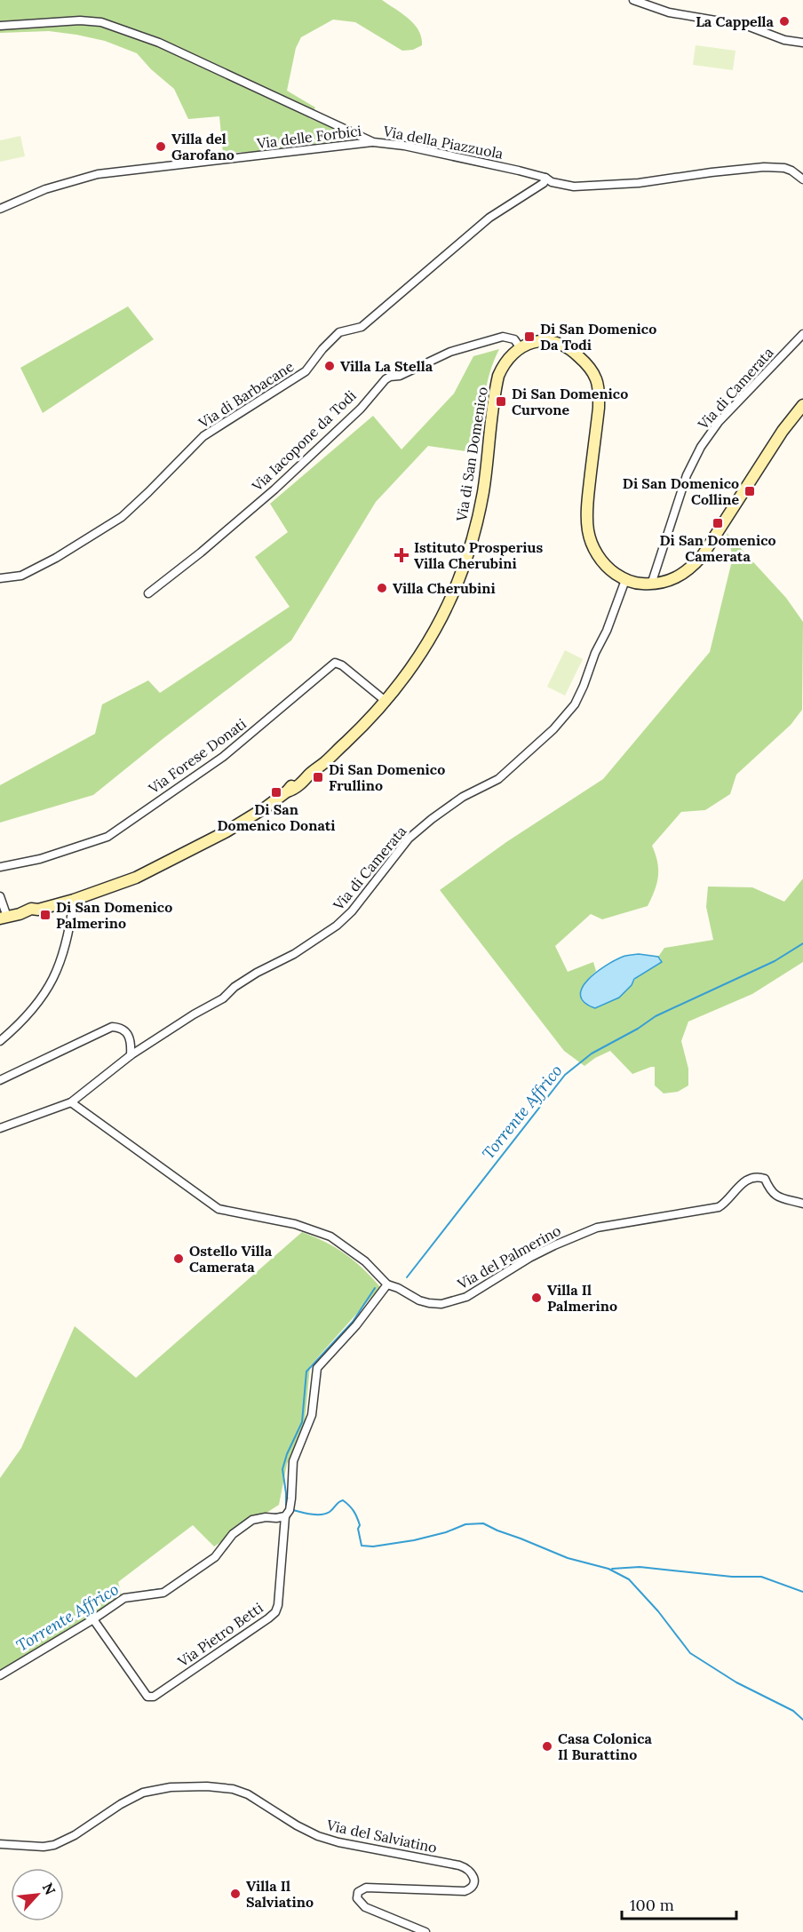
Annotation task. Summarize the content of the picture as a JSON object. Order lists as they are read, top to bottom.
{
  "streets": {
    "main road": ["Via di San Domenico"],
    "street": [
      "Via delle Forbici",
      "Via della Piazzuola",
      "Via di Camerata",
      "Via di Barbacane",
      "Via Iacopone da Todi",
      "Via Forese Donati",
      "Via del Palmerino",
      "Via Pietro Betti",
      "Via del Salviatino"
    ]
  },
  "crossings": [
    ["Via delle Forbici", "Via della Piazzuola"],
    ["Via della Piazzuola", "Via di Barbacane"],
    ["Via di Camerata", "Via del Palmerino"],
    ["Via Iacopone da Todi", "Via di San Domenico"],
    ["Via di San Domenico", "Via Forese Donati"],
    ["Via del Palmerino", "Via Pietro Betti"]
  ],
  "water": ["Torrente Affrico"],
  "places": {
    "other": [
      "La Cappella",
      "Villa del Garofano",
      "Villa La Stella",
      "Villa Cherubini",
      "Ostello Villa Camerata",
      "Villa Il Palmerino",
      "Casa Colonica Il Burattino",
      "Villa Il Salviatino"
    ],
    "transit": [
      "Di San Domenico Da Todi",
      "Di San Domenico Curvone",
      "Di San Domenico Colline",
      "Di San Domenico Camerata",
      "Di San Domenico Frullino",
      "Di San Domenico Donati",
      "Di San Domenico Palmerino"
    ],
    "health": ["Istituto Prosperius Villa Cherubini"]
  },
  "scale_bar": "100 m",
  "north": "top right"
}
